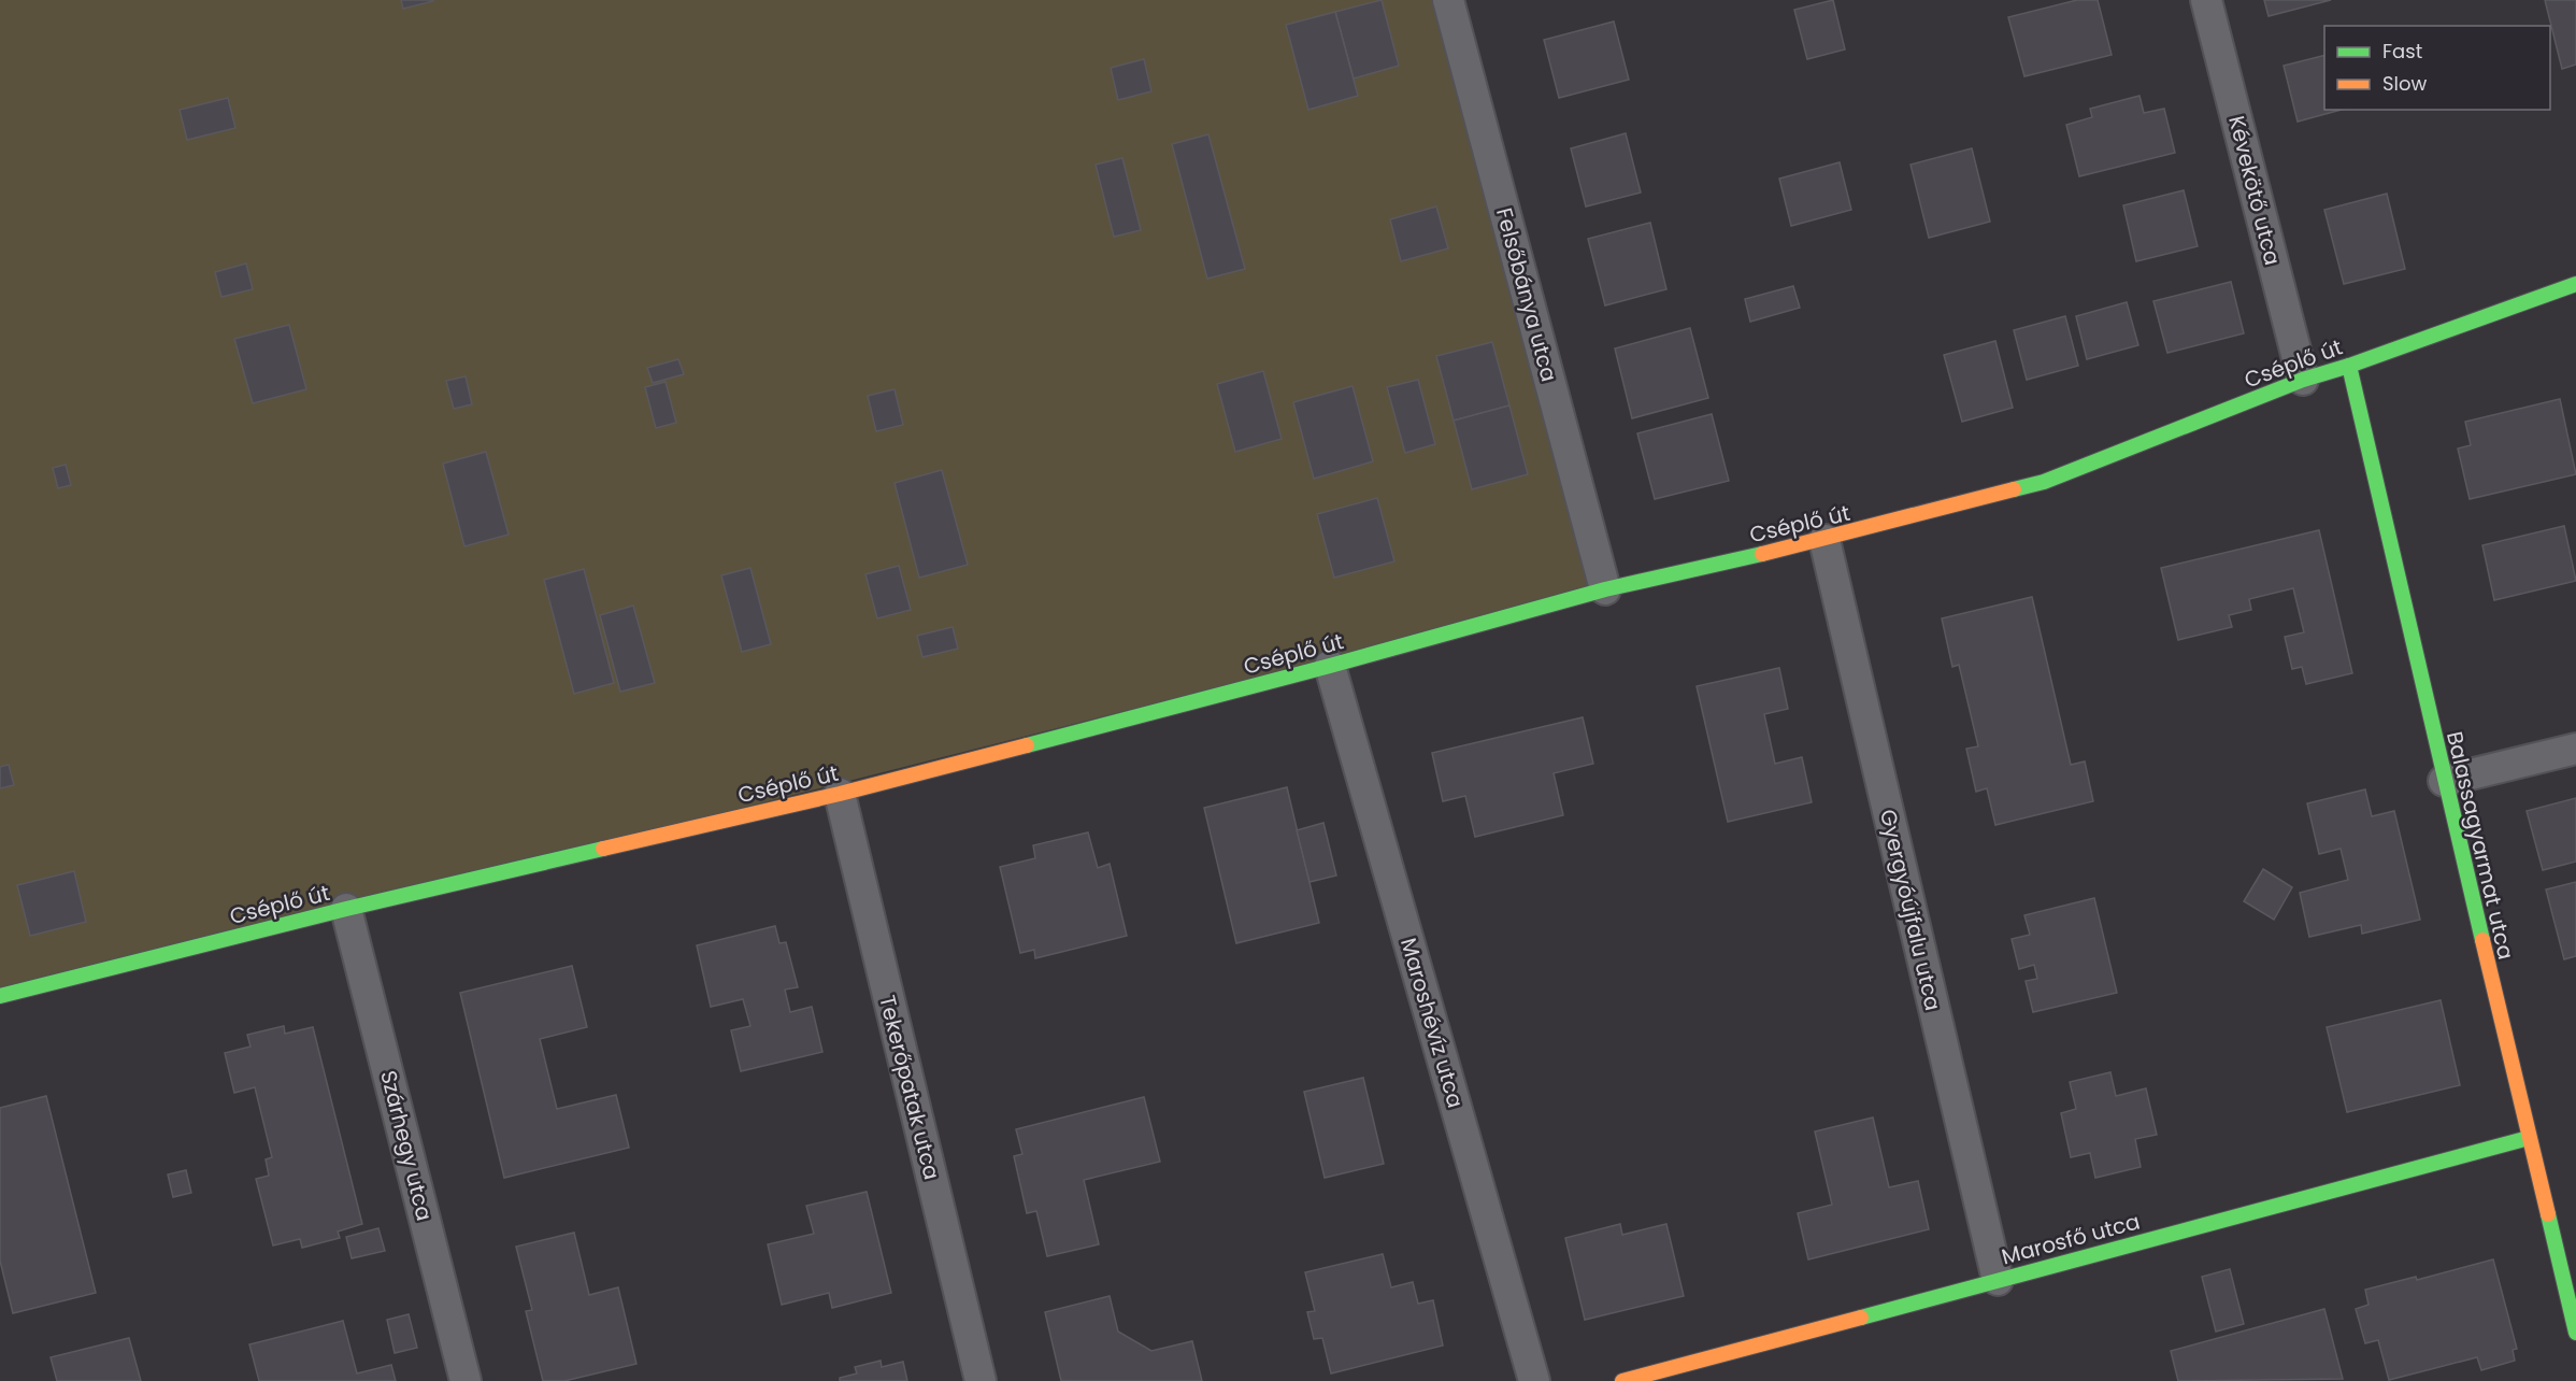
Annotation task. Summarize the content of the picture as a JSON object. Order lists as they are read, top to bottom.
{
  "streets": {
    "street": [
      "Kévekötő utca",
      "Felsőbánya utca",
      "Cséplő út",
      "Balassagyarmat utca",
      "Gyergyóújfalu utca",
      "Maroshévíz utca",
      "Tekerőpatak utca",
      "Szárhegy utca",
      "Marosfő utca"
    ]
  },
  "crossings": [
    ["Kévekötő utca", "Cséplő út"],
    ["Felsőbánya utca", "Cséplő út"],
    ["Cséplő út", "Balassagyarmat utca"],
    ["Cséplő út", "Gyergyóújfalu utca"],
    ["Cséplő út", "Maroshévíz utca"],
    ["Cséplő út", "Tekerőpatak utca"],
    ["Cséplő út", "Szárhegy utca"],
    ["Balassagyarmat utca", "Marosfő utca"],
    ["Gyergyóújfalu utca", "Marosfő utca"]
  ],
  "legend": ["Fast", "Slow"]
}
